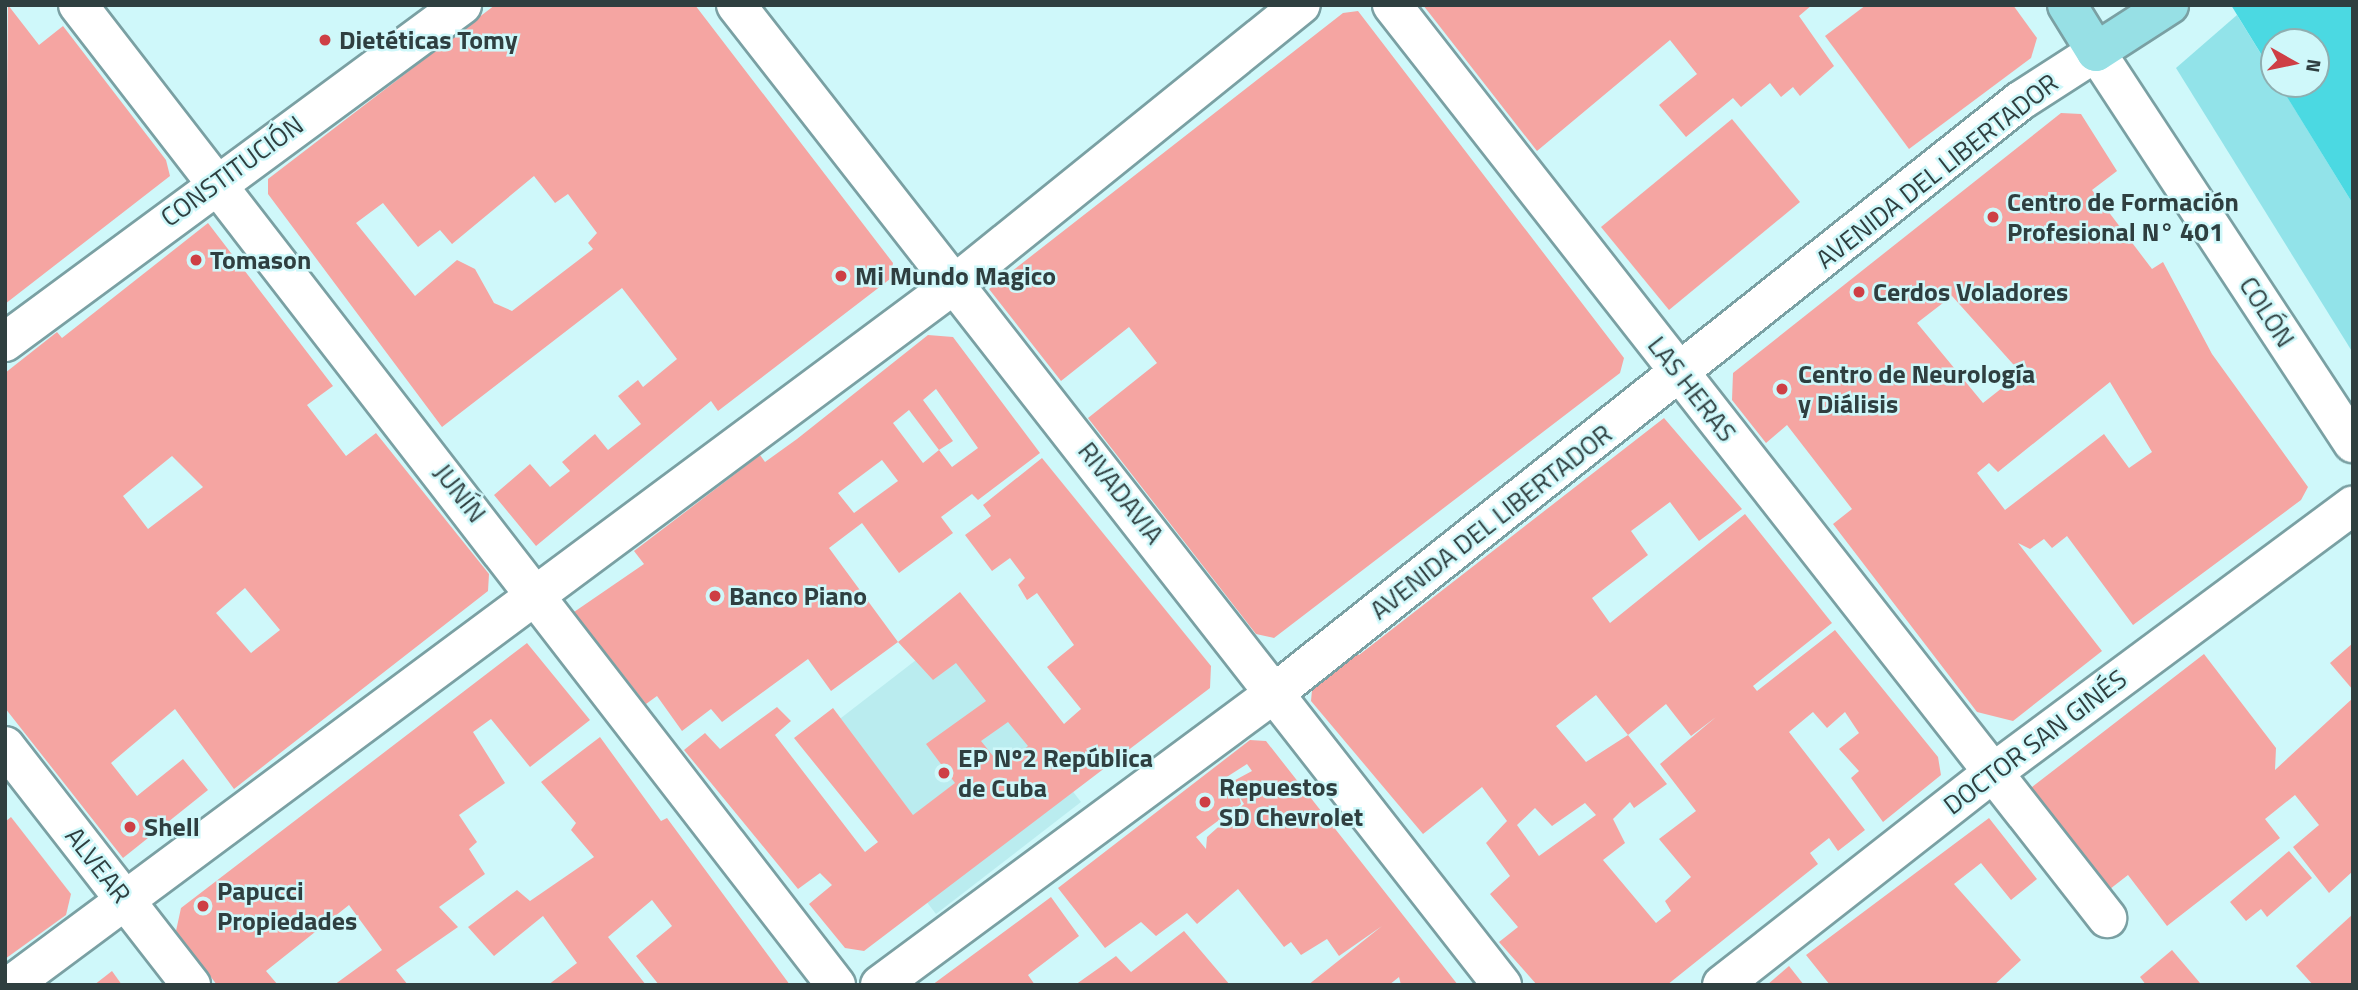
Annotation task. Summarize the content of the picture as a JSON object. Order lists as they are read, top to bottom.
{
  "streets": {
    "main road": ["COLÓN"],
    "street": [
      "CONSTITUCIÓN",
      "AVENIDA DEL LIBERTADOR",
      "LAS HERAS",
      "JUNÍN",
      "RIVADAVIA",
      "DOCTOR SAN GINÉS",
      "ALVEAR"
    ]
  },
  "crossings": [
    ["CONSTITUCIÓN", "JUNÍN"],
    ["AVENIDA DEL LIBERTADOR", "COLÓN"],
    ["AVENIDA DEL LIBERTADOR", "LAS HERAS"],
    ["AVENIDA DEL LIBERTADOR", "RIVADAVIA"],
    ["LAS HERAS", "DOCTOR SAN GINÉS"]
  ],
  "places": [
    "Dietéticas Tomy",
    "Centro de Formación Profesional N° 401",
    "Tomason",
    "Mi Mundo Magico",
    "Cerdos Voladores",
    "Centro de Neurología y Diálisis",
    "Banco Piano",
    "EP Nº2 República de Cuba",
    "Repuestos SD Chevrolet",
    "Shell",
    "Papucci Propiedades"
  ],
  "north": "right"
}
